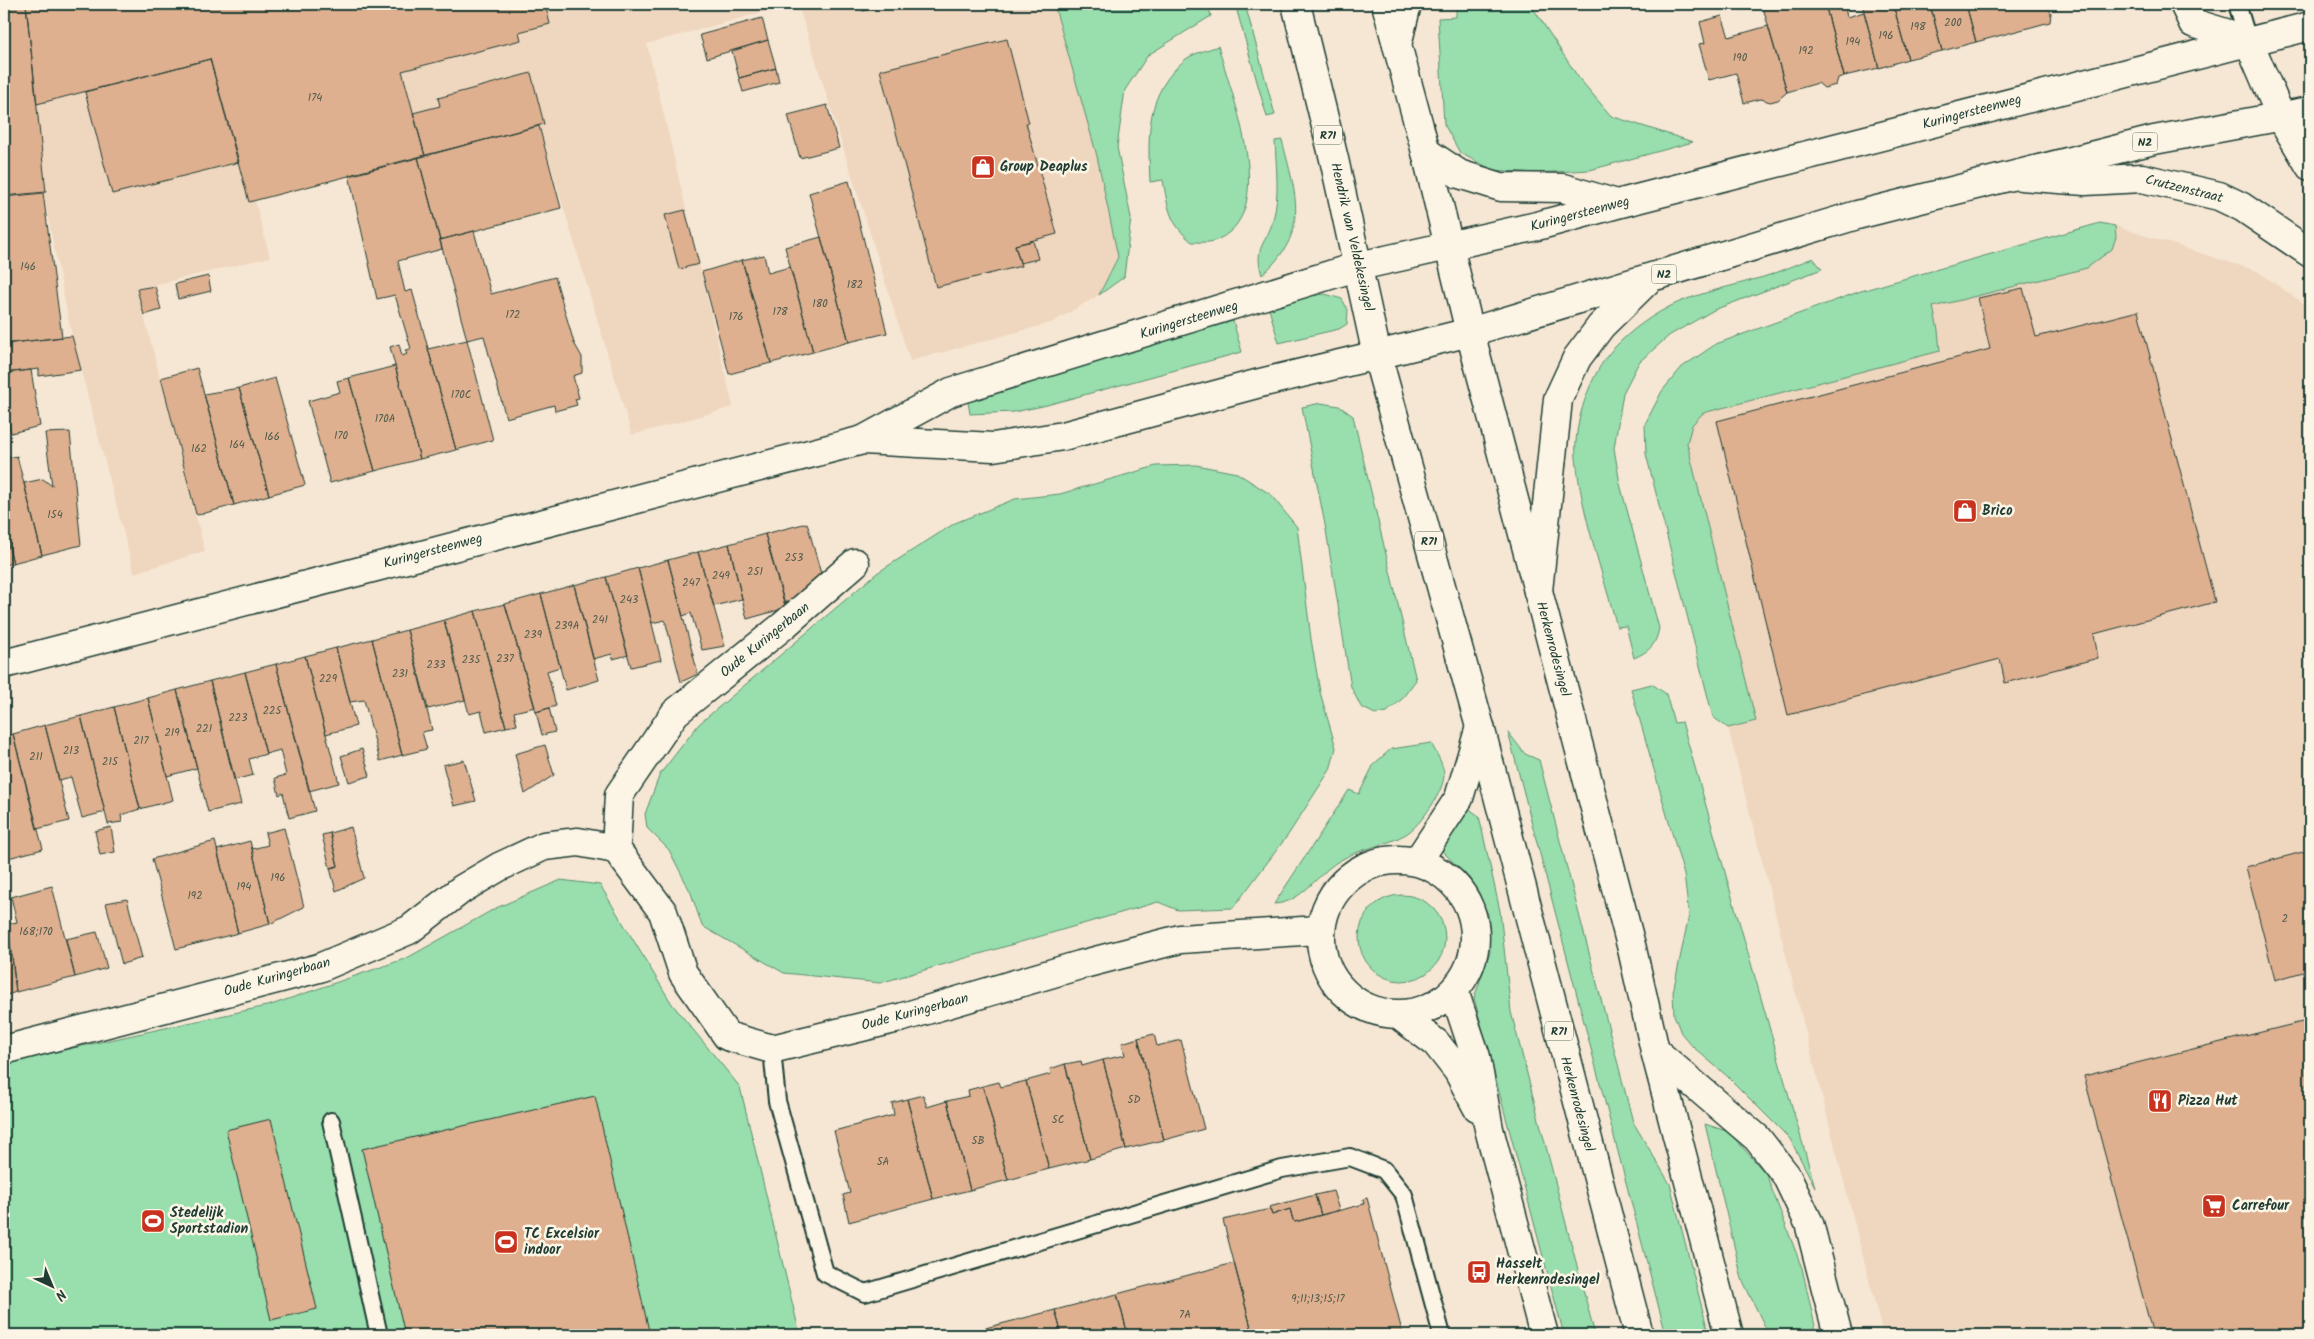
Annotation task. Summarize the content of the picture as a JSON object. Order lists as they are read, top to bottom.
{
  "streets": {
    "main road": [
      "Kuringersteenweg",
      "R71",
      "N2",
      "Crutzenstraat",
      "Hendrik van Veldekesingel",
      "Oude Kuringerbaan",
      "Herkenrodesingel"
    ]
  },
  "crossings": [
    ["Kuringersteenweg", "Crutzenstraat"],
    ["Kuringersteenweg", "Hendrik van Veldekesingel"],
    ["Kuringersteenweg", "Herkenrodesingel"],
    ["Hendrik van Veldekesingel", "Herkenrodesingel"]
  ],
  "places": {
    "shop": ["Group Deaplus", "Brico"],
    "restaurant": ["Pizza Hut"],
    "supermarket": ["Carrefour"],
    "sports": ["Stedelijk Sportstadion", "TC Excelsior indoor"],
    "bus stop": ["Hasselt Herkenrodesingel"]
  },
  "house_numbers": [
    "200",
    "198",
    "196",
    "194",
    "192",
    "190",
    "174",
    "146",
    "182",
    "180",
    "178",
    "172",
    "176",
    "170C",
    "170A",
    "170",
    "166",
    "164",
    "162",
    "154",
    "253",
    "251",
    "249",
    "247",
    "243",
    "241",
    "239A",
    "239",
    "237",
    "235",
    "233",
    "231",
    "229",
    "225",
    "223",
    "221",
    "219",
    "217",
    "213",
    "211",
    "215",
    "196",
    "194",
    "192",
    "2",
    "168;170",
    "5D",
    "5C",
    "5B",
    "5A",
    "9;11;13;15;17",
    "7A"
  ],
  "north": "bottom right"
}
